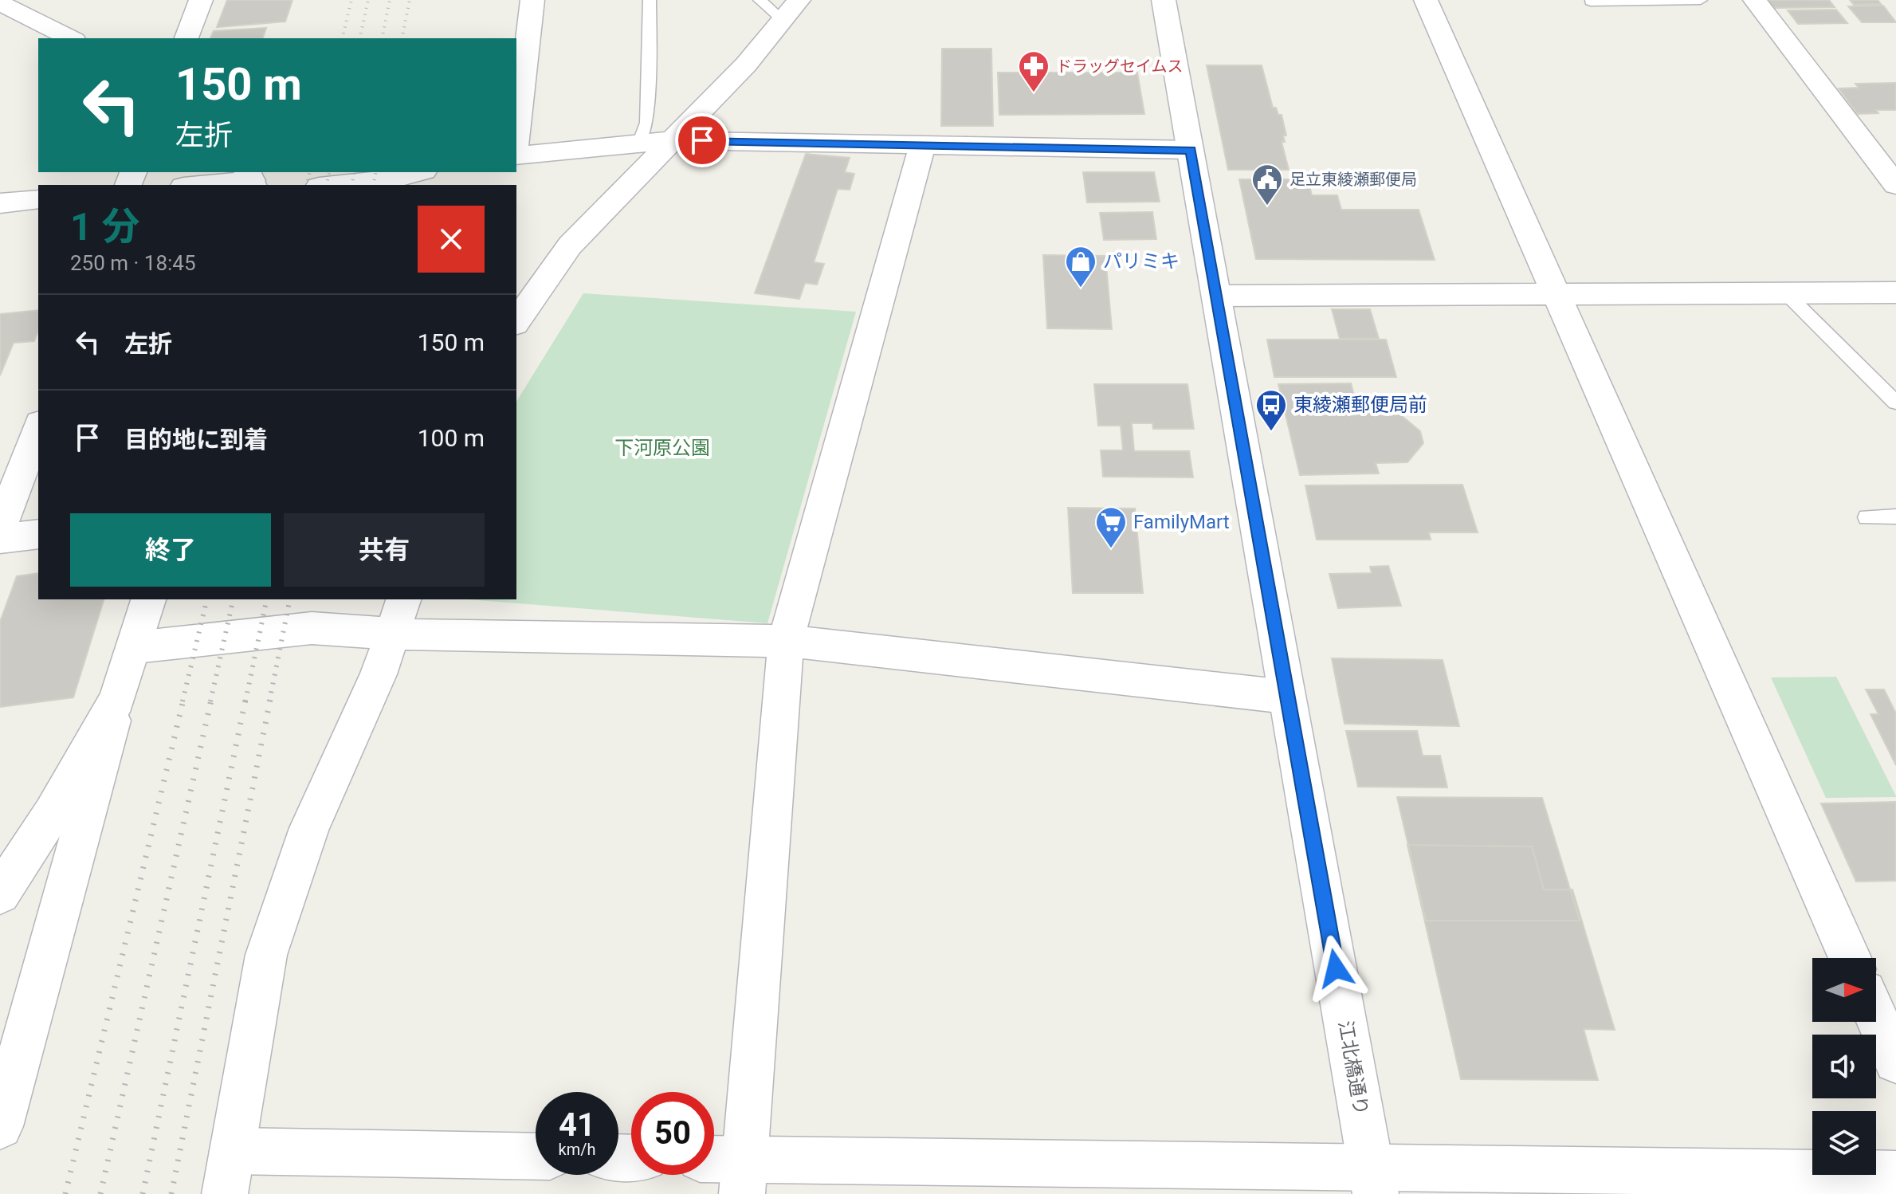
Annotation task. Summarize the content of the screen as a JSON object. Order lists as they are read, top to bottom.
{
  "streets": {
    "street": ["江北橋通り"]
  },
  "parks": ["下河原公園"],
  "places": {
    "pharmacy": ["ドラッグセイムス"],
    "public building": ["足立東綾瀬郵便局"],
    "shop": ["パリミキ"],
    "bus stop": ["東綾瀬郵便局前"],
    "supermarket": ["FamilyMart"]
  },
  "north": "right",
  "page": {
    "turn": ["150 m", "左折"],
    "heading": ["1 分", "250 m · 18:45"],
    "list": [
      {
        "name": "左折",
        "value": "150 m"
      },
      {
        "name": "目的地に到着",
        "value": "100 m"
      }
    ],
    "buttons": ["終了", "共有"],
    "speed": "41 km/h",
    "limit": "50"
  }
}
